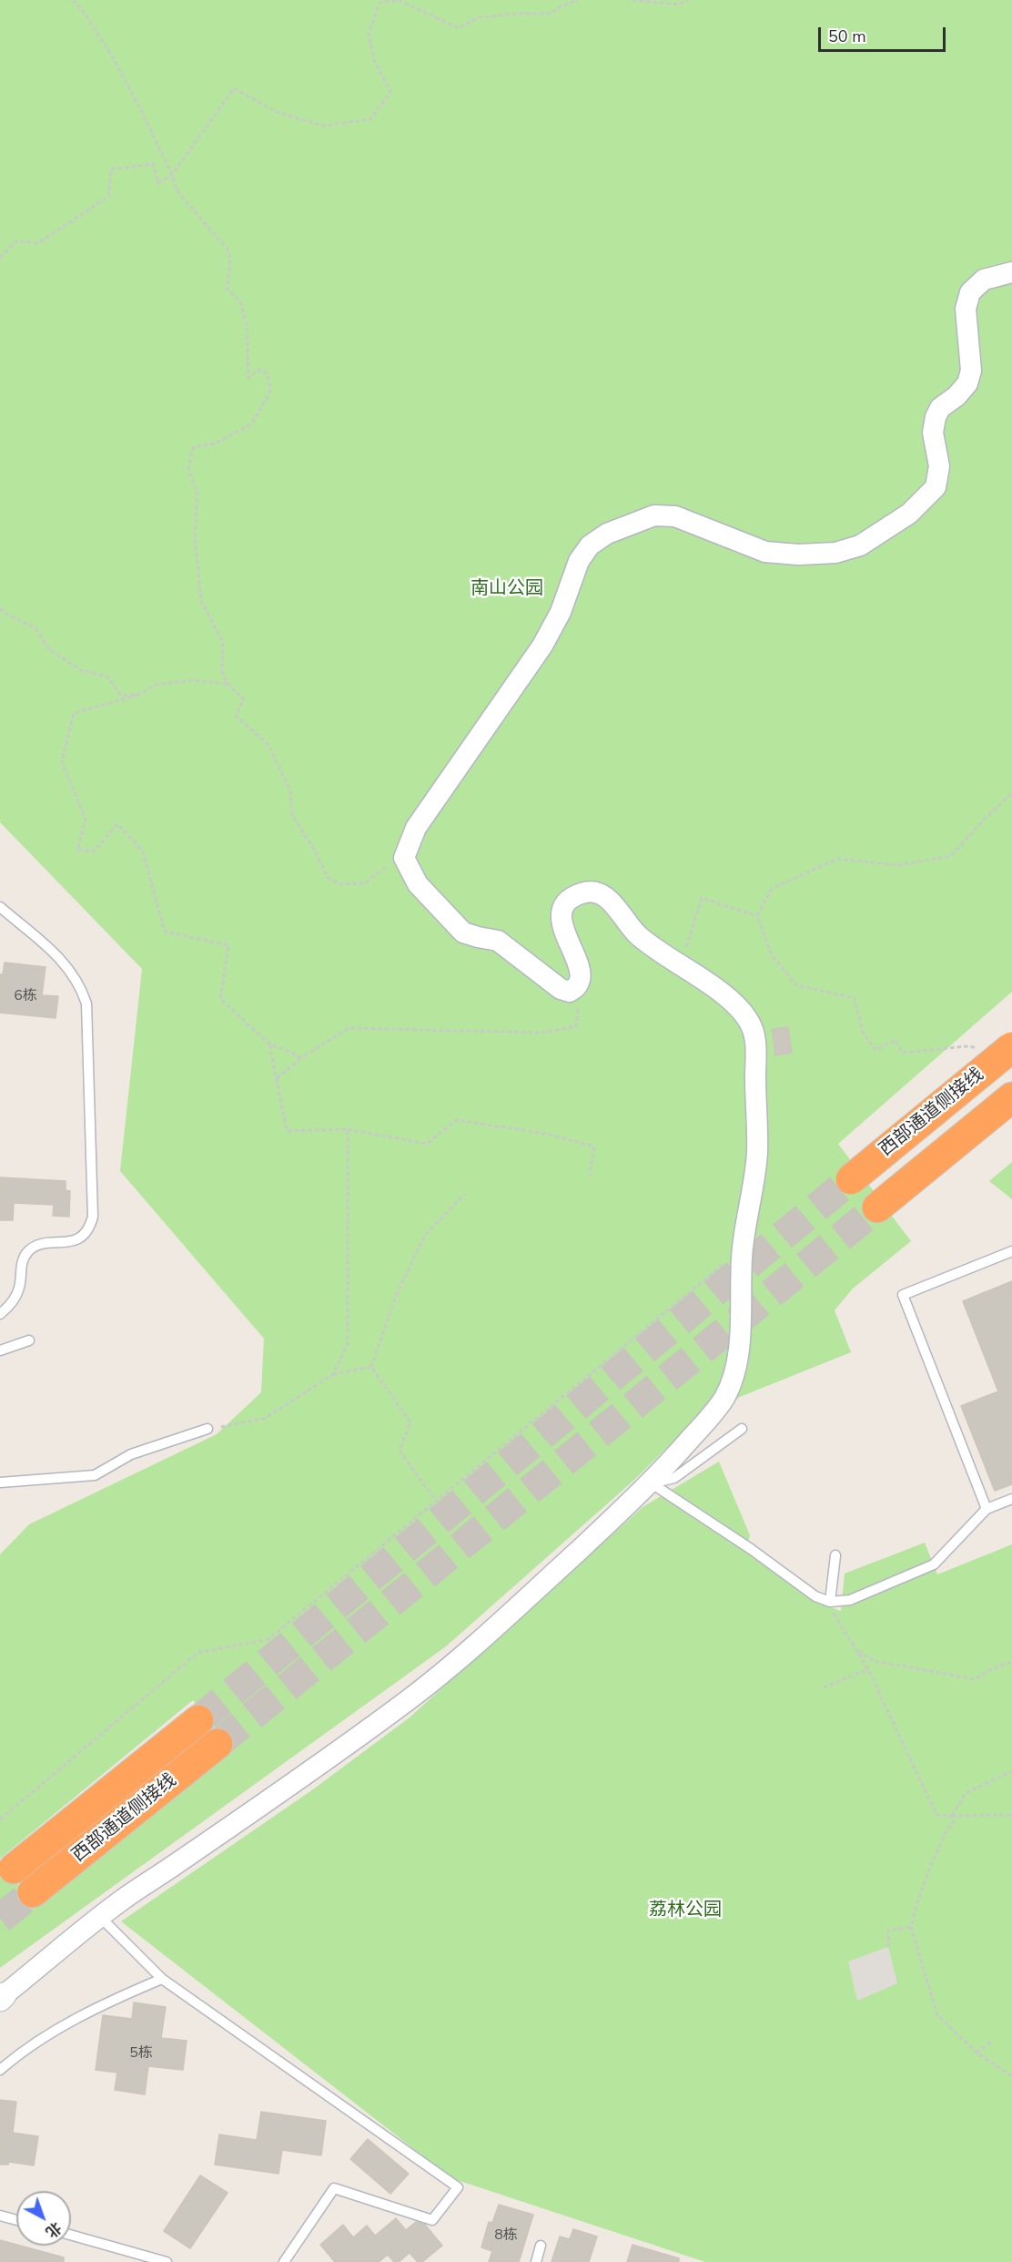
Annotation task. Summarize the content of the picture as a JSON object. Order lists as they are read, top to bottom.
{
  "streets": {
    "highway": ["西部通道侧接线"]
  },
  "parks": ["南山公园", "荔林公园"],
  "house_numbers": ["6栋", "5栋", "8栋"],
  "scale_bar": "50 m",
  "north": "bottom right"
}
